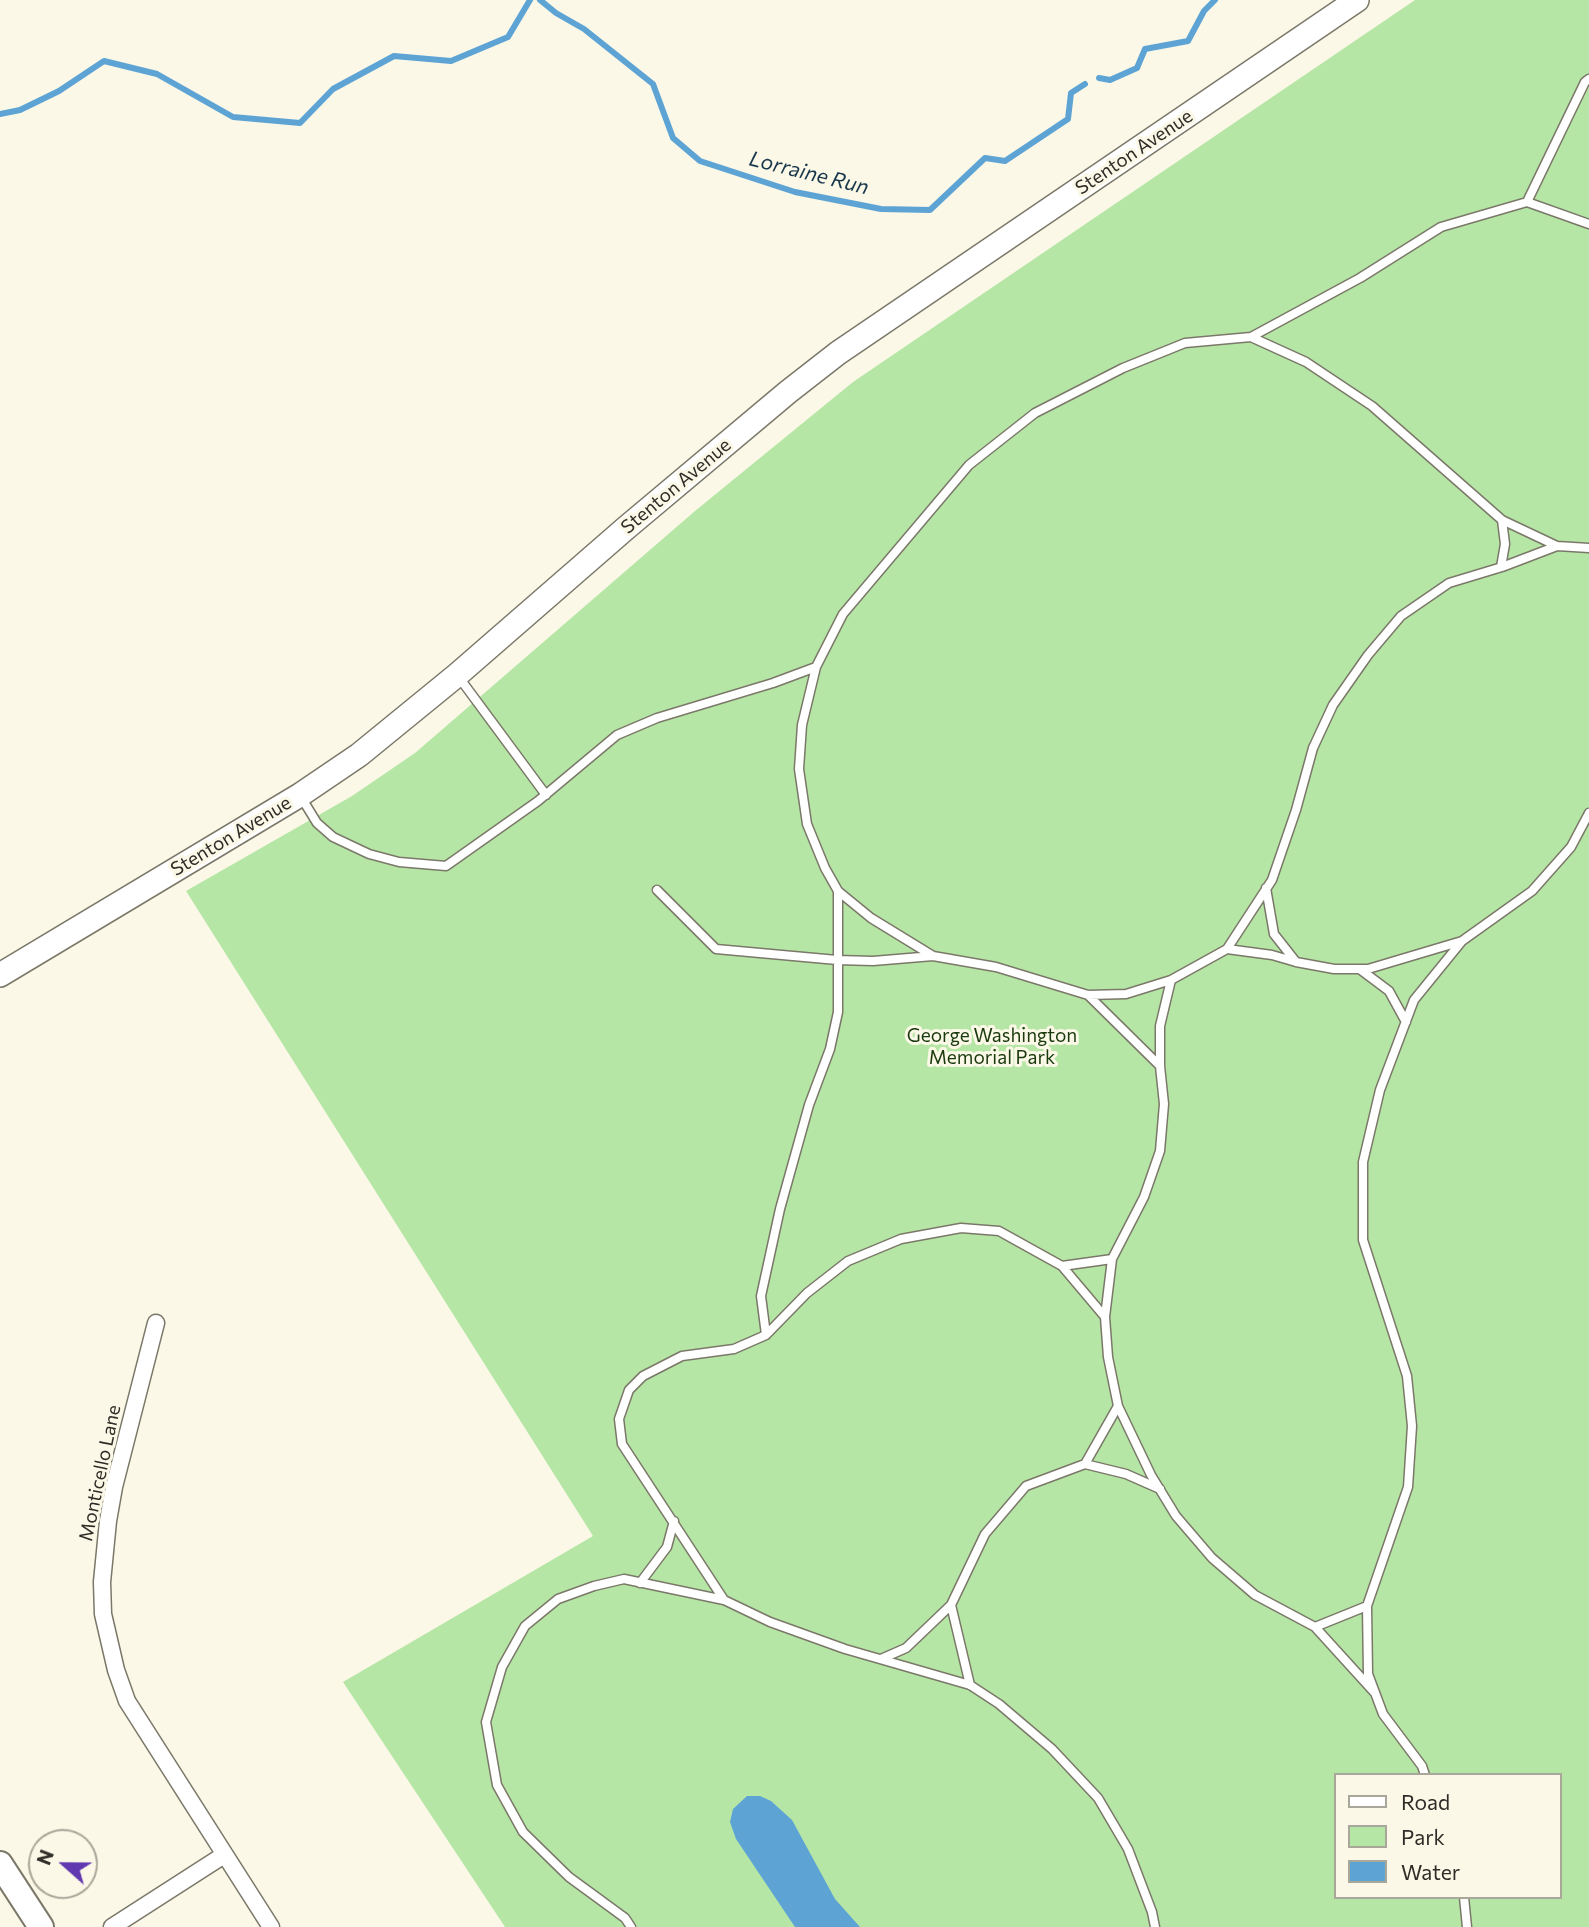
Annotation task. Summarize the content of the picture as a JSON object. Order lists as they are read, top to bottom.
{
  "streets": {
    "main road": ["Stenton Avenue"],
    "street": ["Monticello Lane"]
  },
  "water": ["Lorraine Run"],
  "parks": ["George Washington Memorial Park"],
  "legend": ["Road", "Park", "Water"],
  "north": "left"
}
